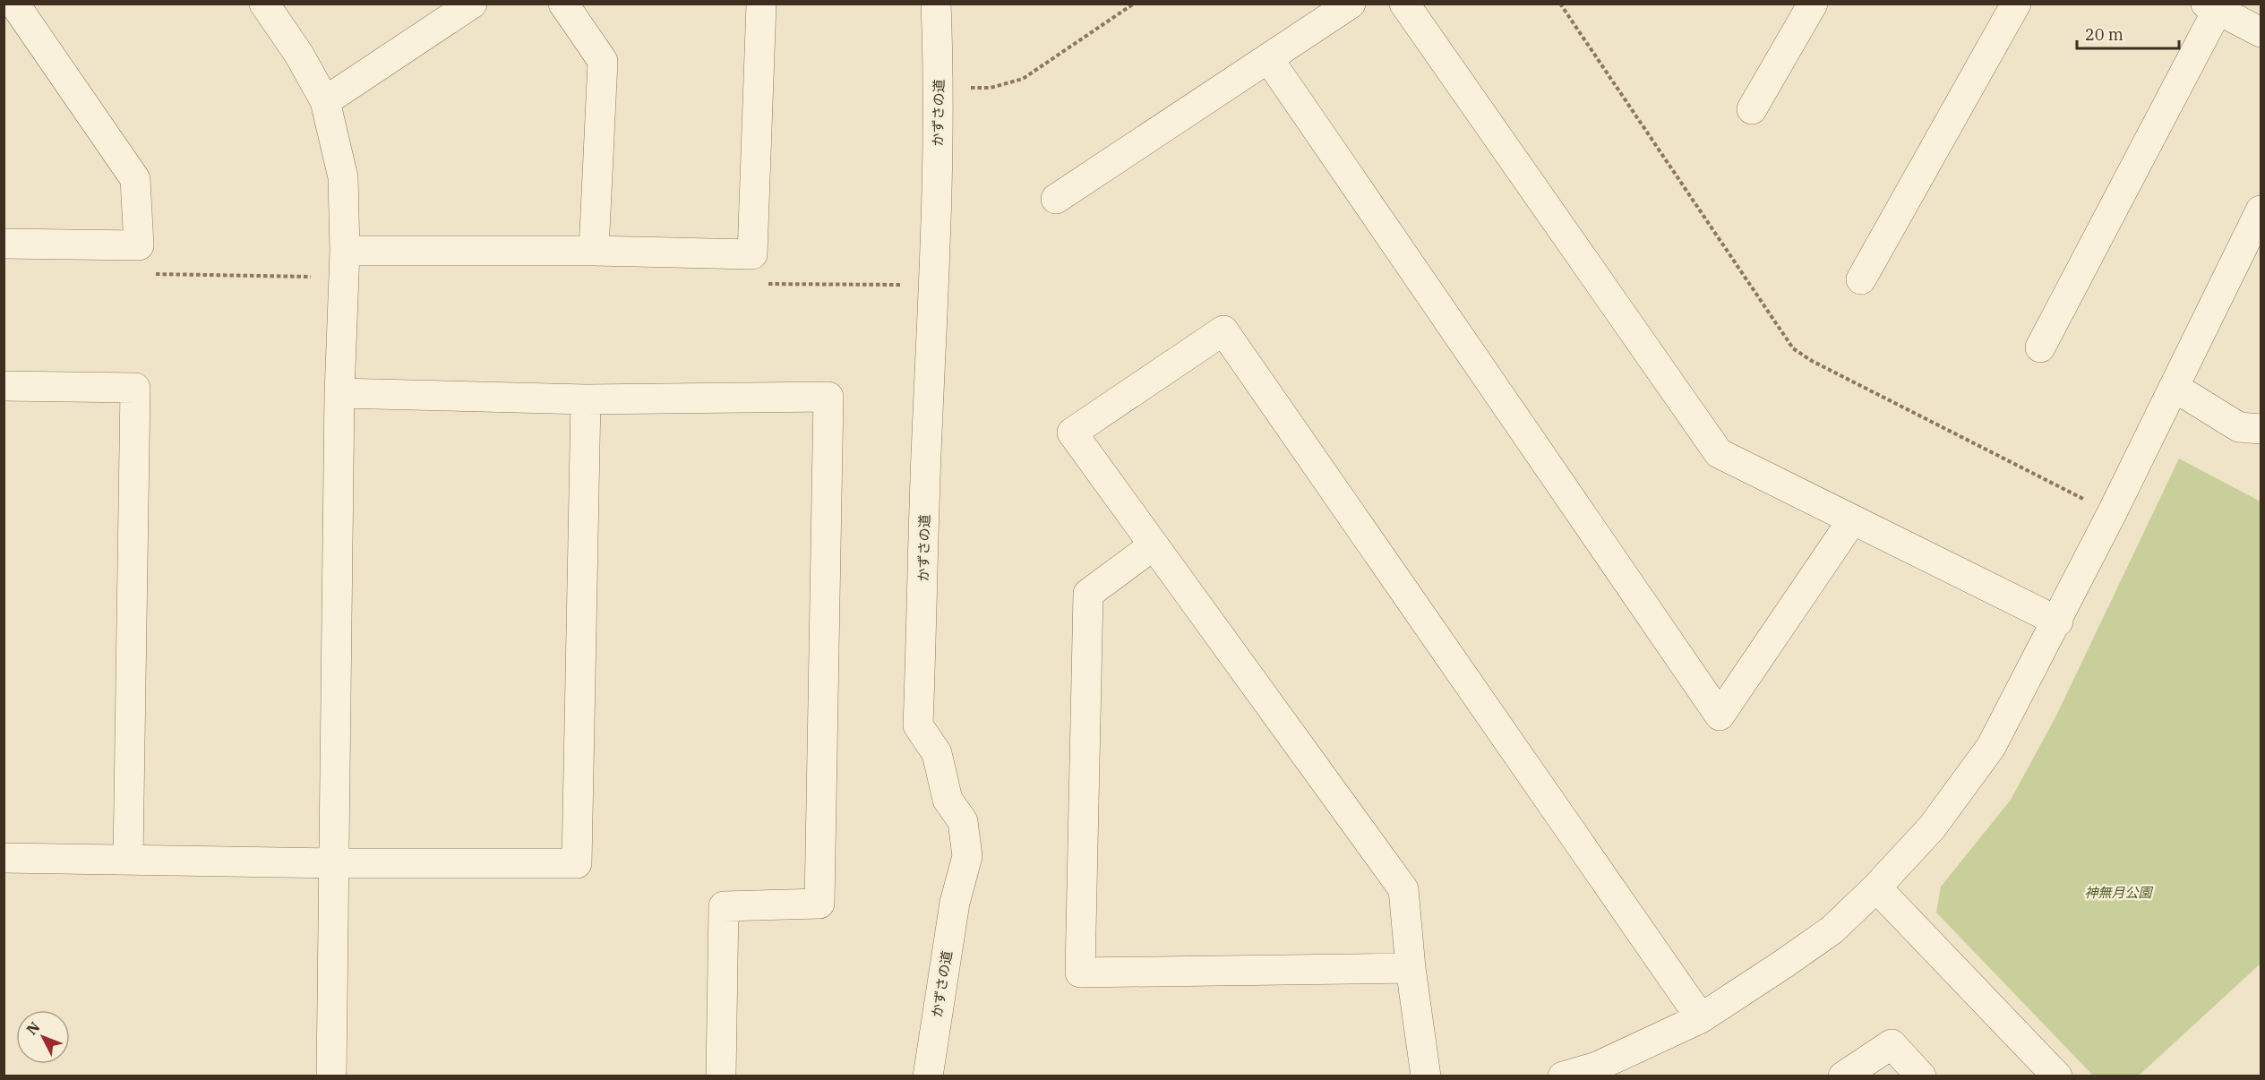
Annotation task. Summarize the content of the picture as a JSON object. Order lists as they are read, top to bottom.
{
  "streets": {
    "street": ["かずさの道"]
  },
  "parks": ["神無月公園"],
  "scale_bar": "20 m",
  "north": "top left"
}
